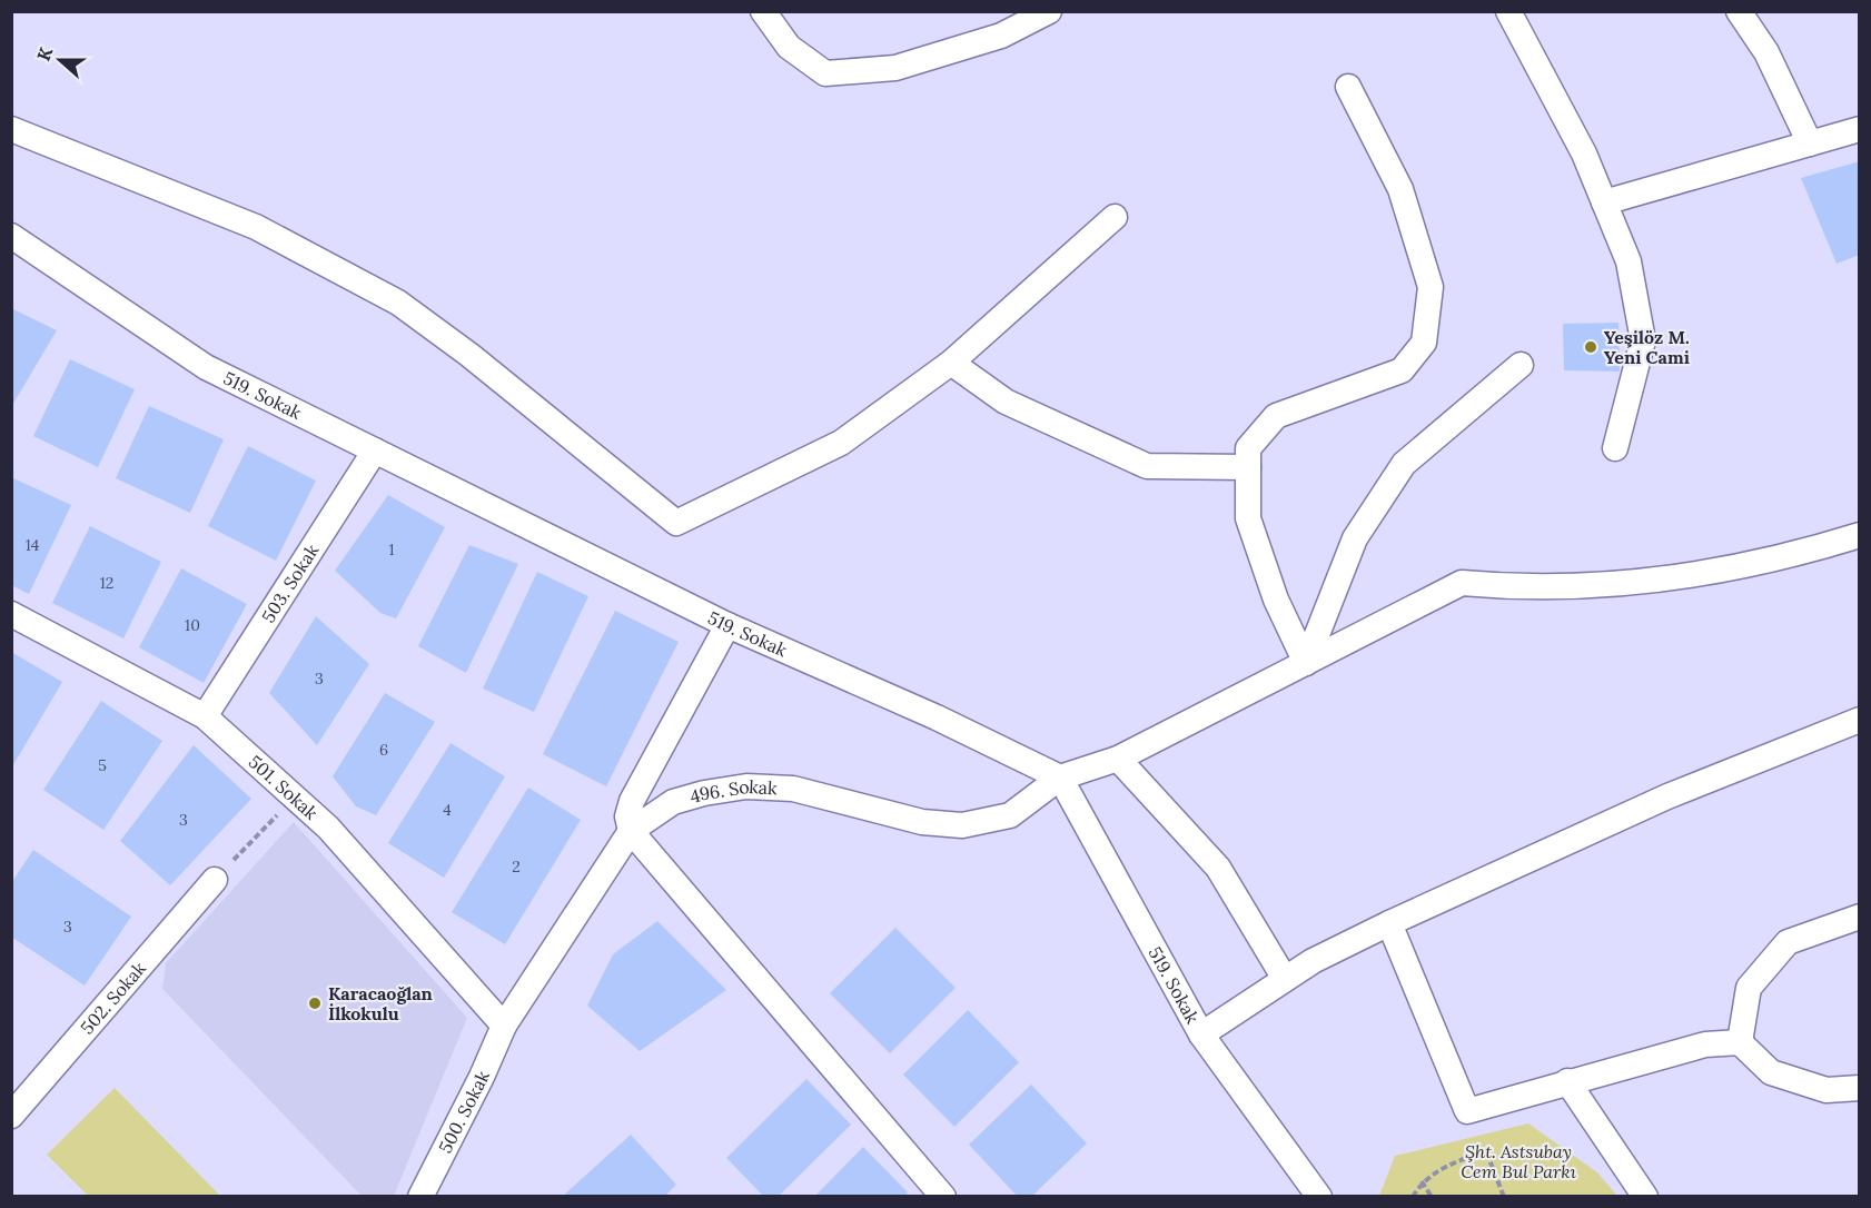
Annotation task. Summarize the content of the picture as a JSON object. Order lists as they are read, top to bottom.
{
  "streets": {
    "street": [
      "519. Sokak",
      "503. Sokak",
      "501. Sokak",
      "496. Sokak",
      "502. Sokak",
      "500. Sokak"
    ]
  },
  "crossings": [
    ["519. Sokak", "503. Sokak"],
    ["519. Sokak", "496. Sokak"],
    ["503. Sokak", "501. Sokak"],
    ["501. Sokak", "496. Sokak"],
    ["501. Sokak", "500. Sokak"],
    ["496. Sokak", "500. Sokak"]
  ],
  "parks": ["Şht. Astsubay Cem Bul Parkı"],
  "places": ["Yeşilöz M. Yeni Cami", "Karacaoğlan İlkokulu"],
  "house_numbers": [
    "14",
    "1",
    "12",
    "10",
    "3",
    "6",
    "5",
    "4",
    "3",
    "2",
    "3"
  ],
  "north": "left"
}
